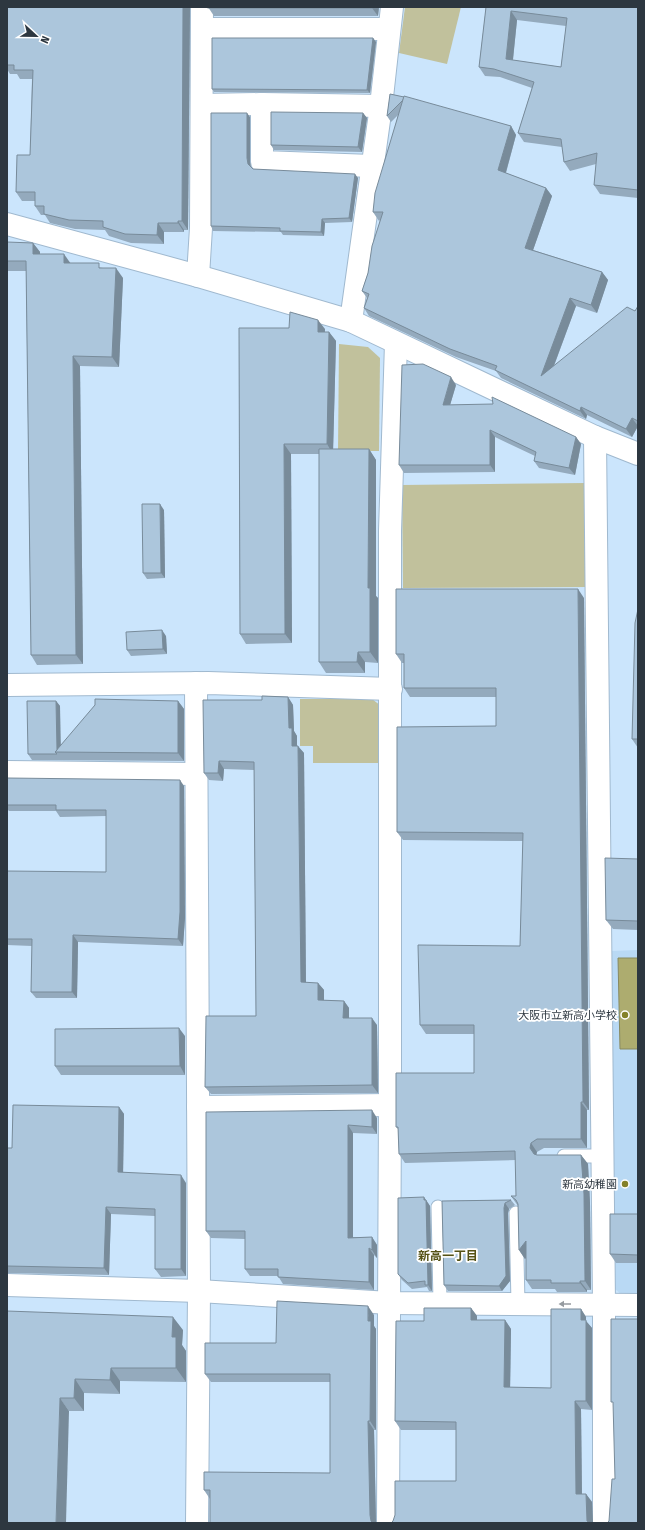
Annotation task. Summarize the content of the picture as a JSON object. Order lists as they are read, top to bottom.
{
  "districts": ["新高一丁目"],
  "places": ["大阪市立新高小学校", "新高幼稚園"],
  "north": "right"
}
